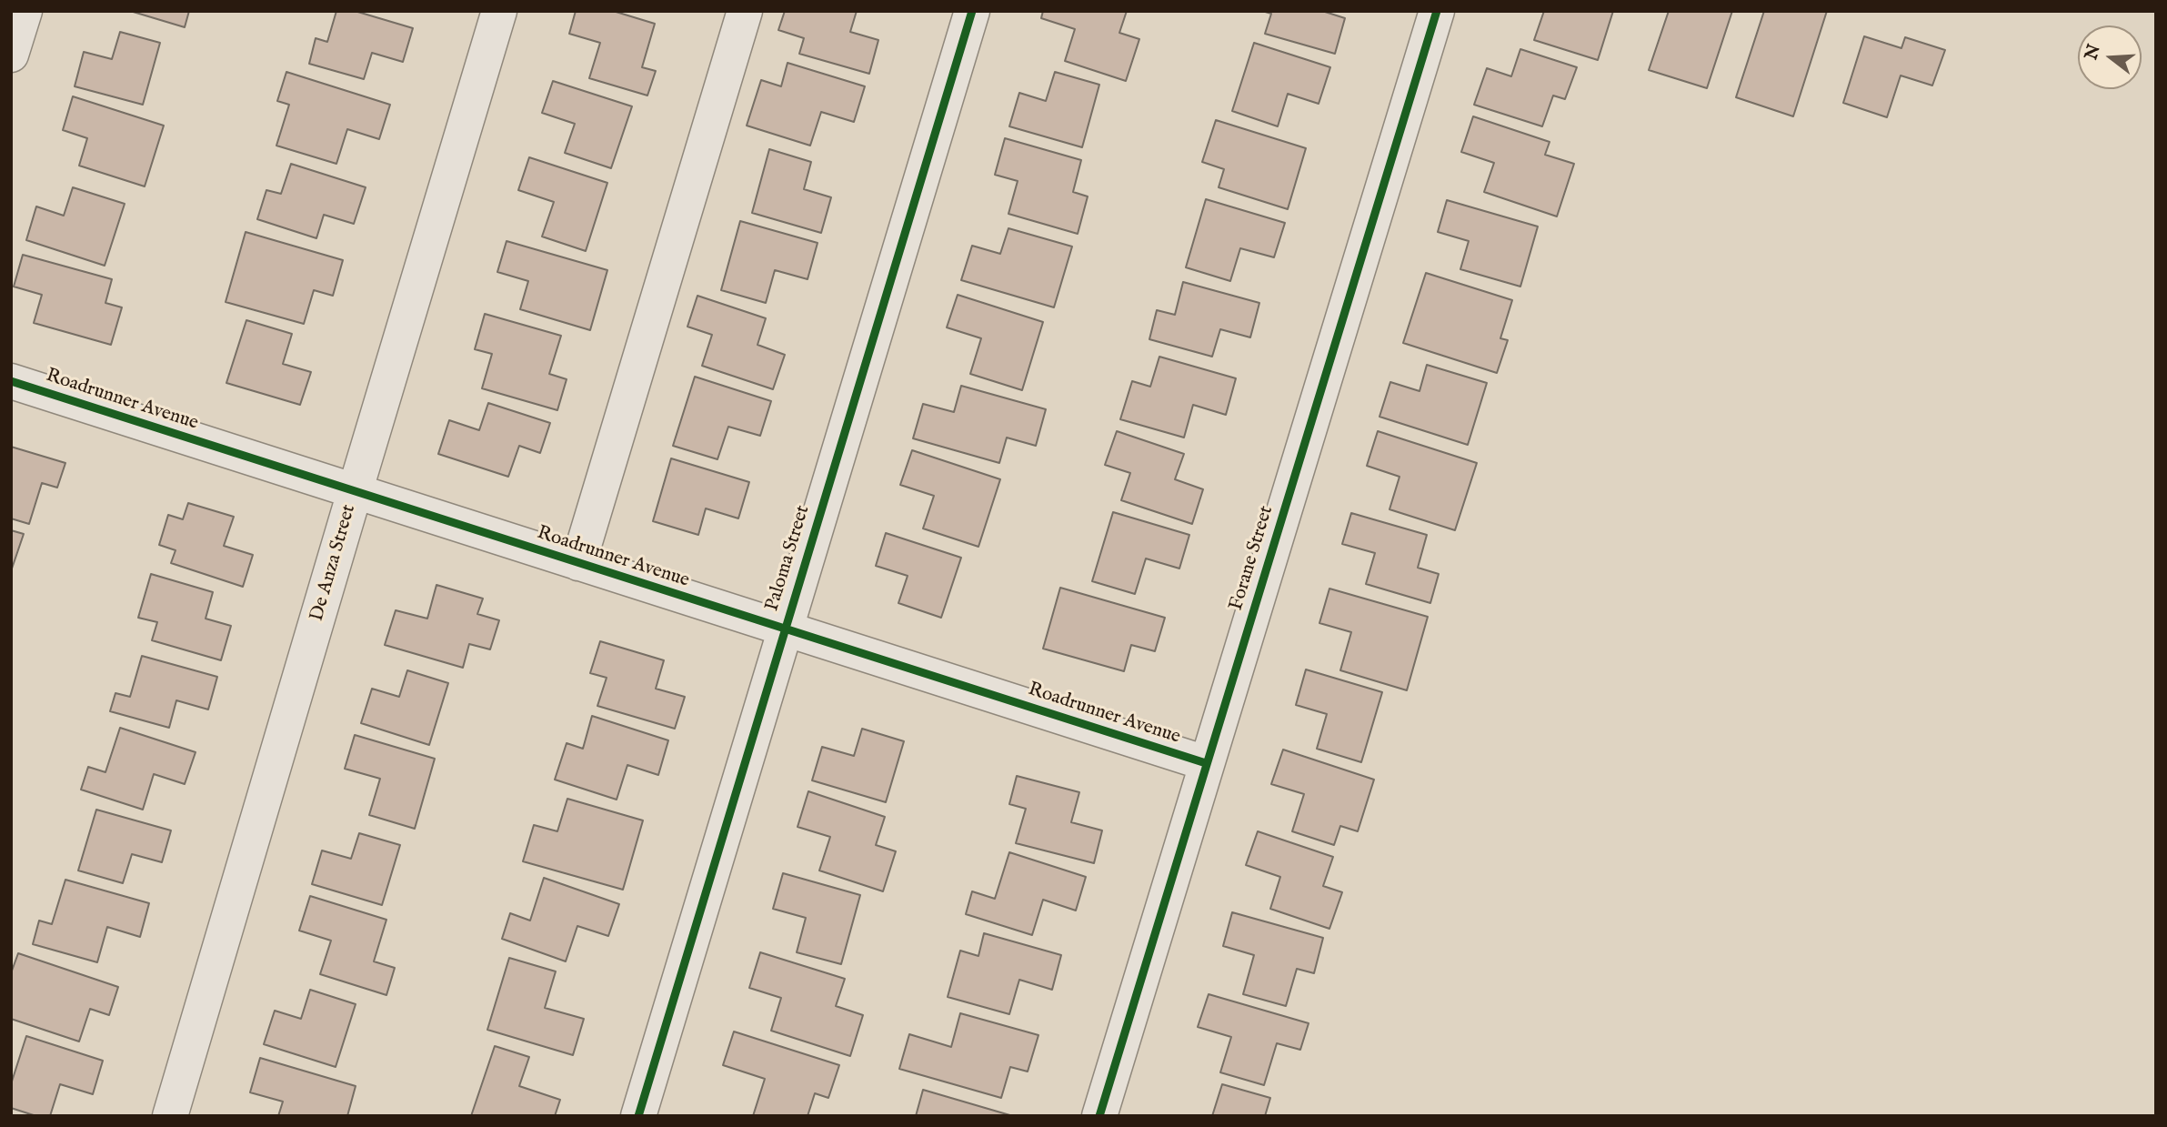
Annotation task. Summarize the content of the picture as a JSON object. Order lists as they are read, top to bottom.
{
  "streets": {
    "street": [
      "Roadrunner Avenue",
      "Paloma Street",
      "Forane Street",
      "De Anza Street"
    ]
  },
  "crossings": [
    ["Roadrunner Avenue", "Paloma Street"],
    ["Roadrunner Avenue", "Forane Street"],
    ["Roadrunner Avenue", "De Anza Street"]
  ],
  "north": "left"
}
